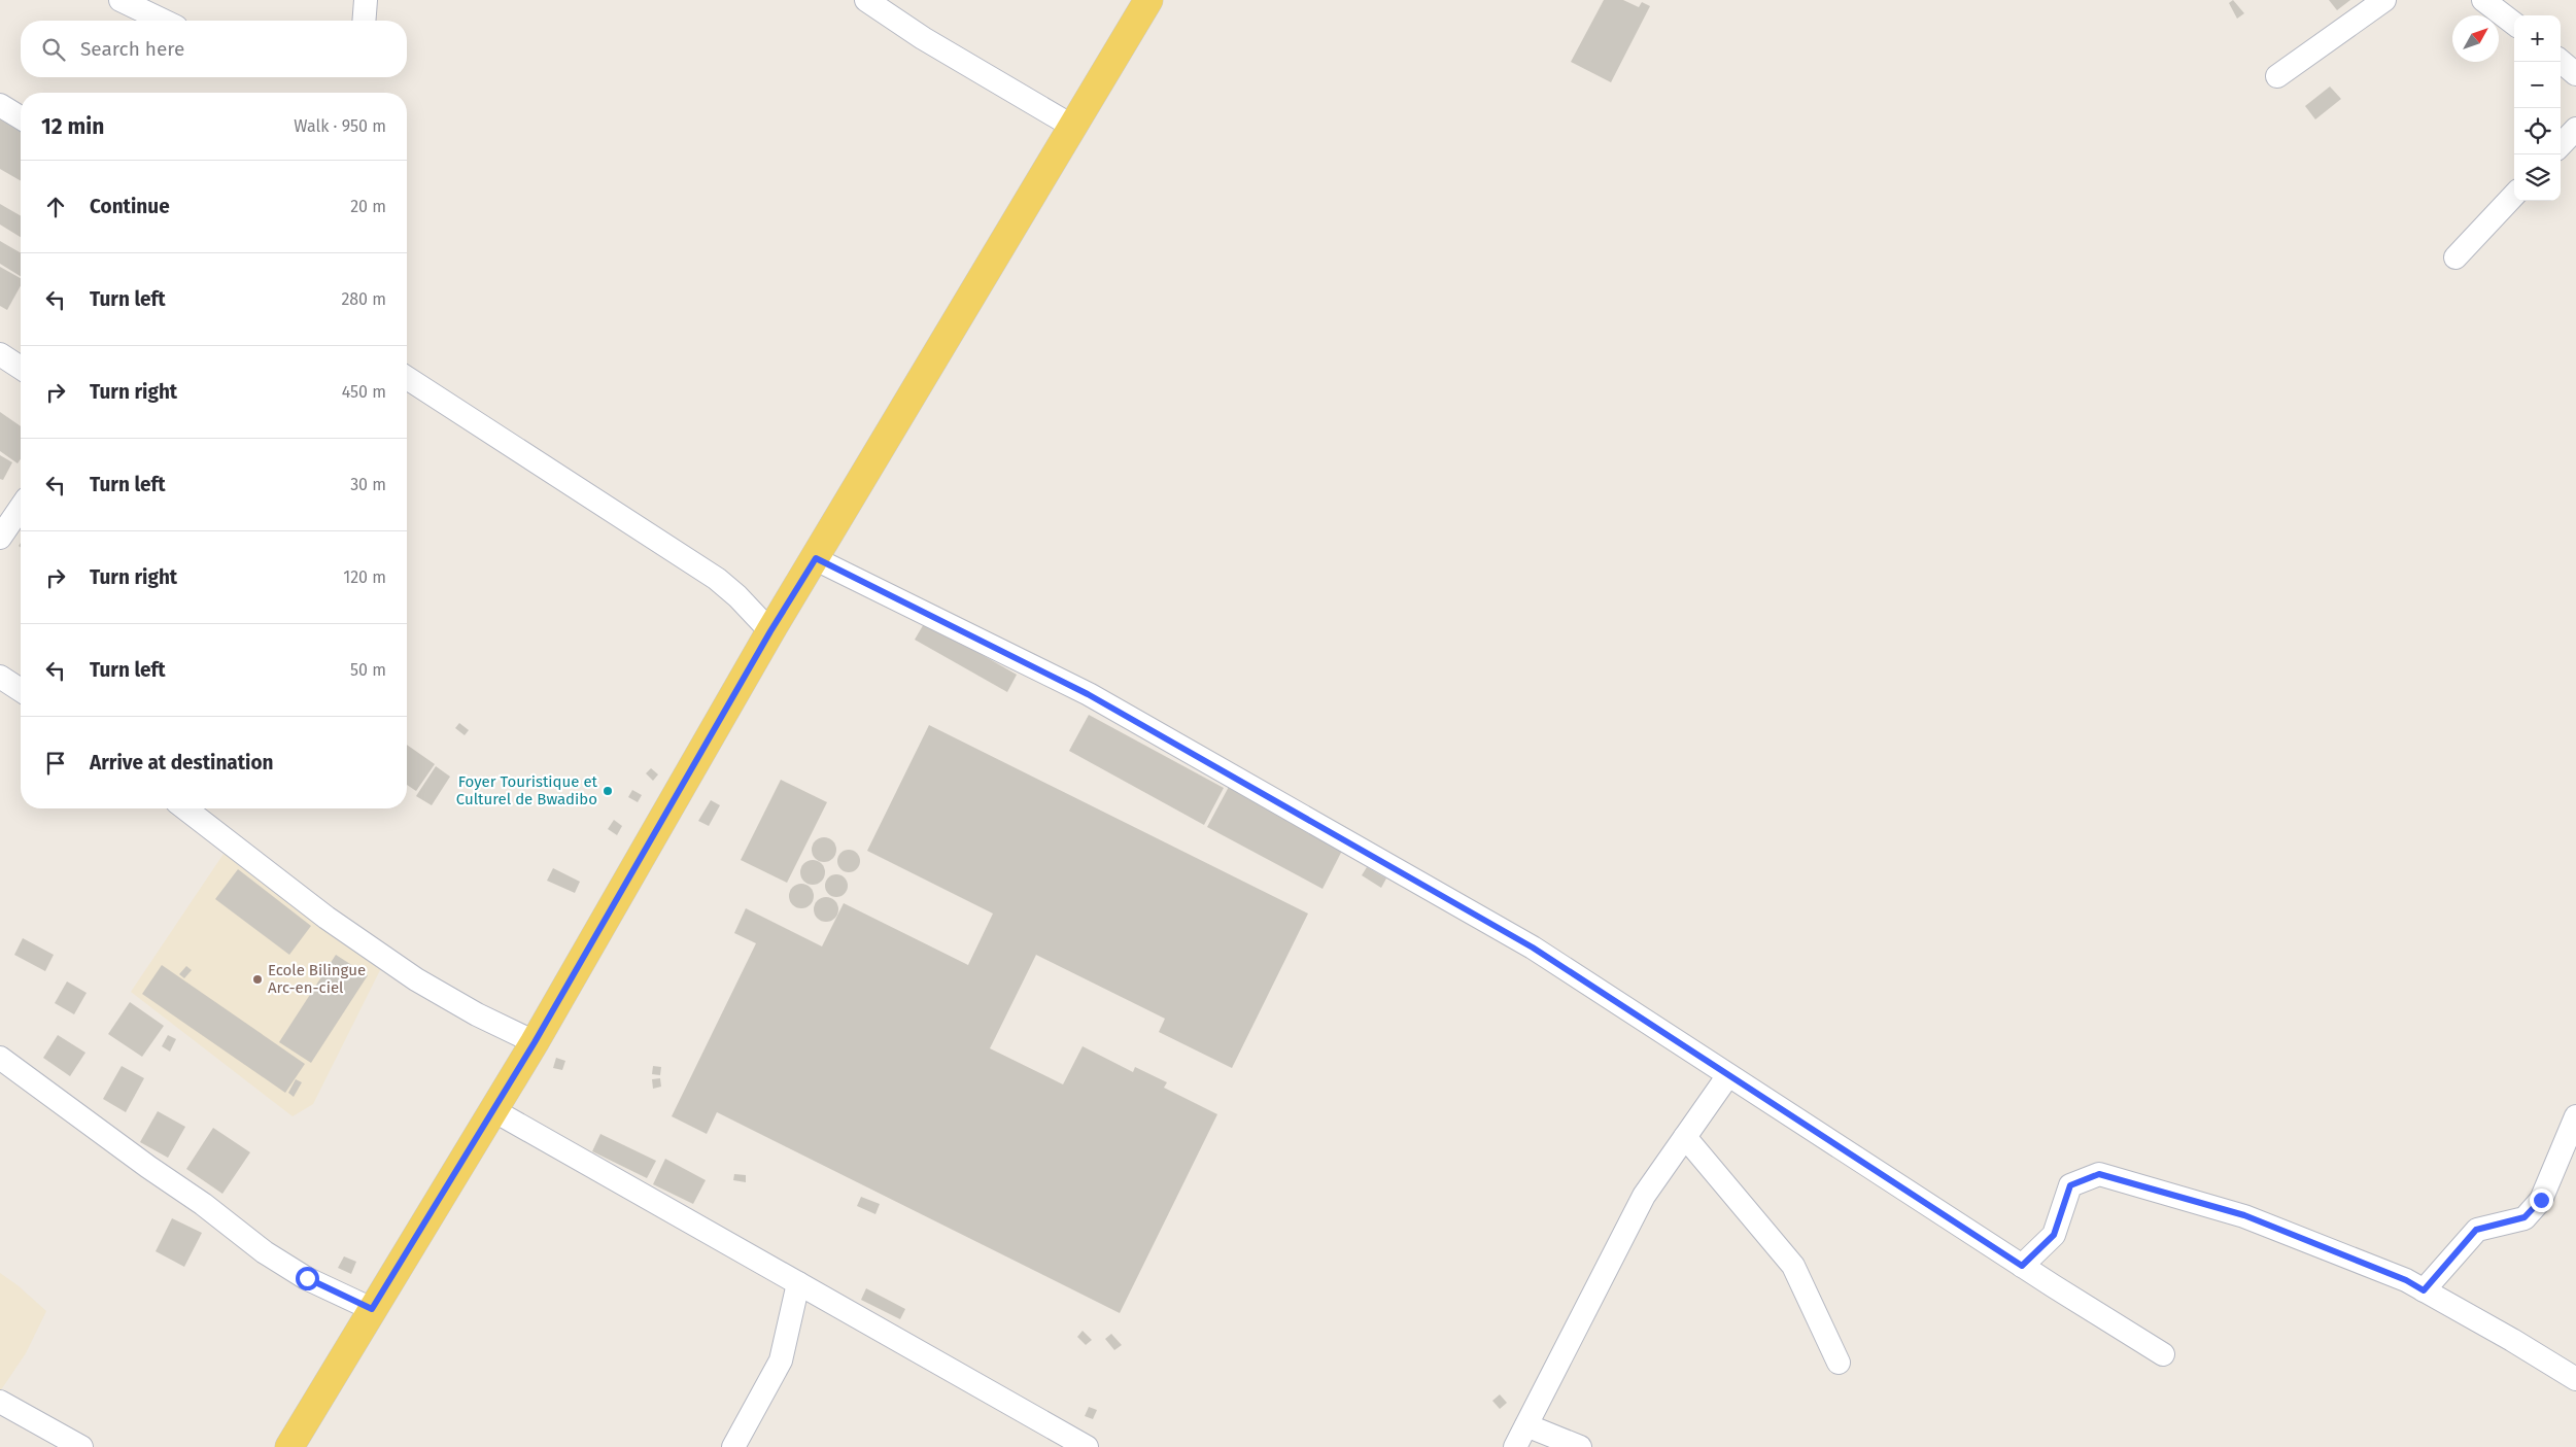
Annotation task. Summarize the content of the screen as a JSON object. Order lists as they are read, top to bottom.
{
  "places": ["Foyer Touristique et Culturel de Bwadibo", "Ecole Bilingue Arc-en-ciel"],
  "north": "top right",
  "page": {
    "map_buttons": ["+", "−"],
    "search": "Search here",
    "heading": ["12 min", "Walk · 950 m"],
    "list": [
      ["Continue", "20 m"],
      ["Turn left", "280 m"],
      ["Turn right", "450 m"],
      ["Turn left", "30 m"],
      ["Turn right", "120 m"],
      ["Turn left", "50 m"],
      "Arrive at destination"
    ]
  }
}
